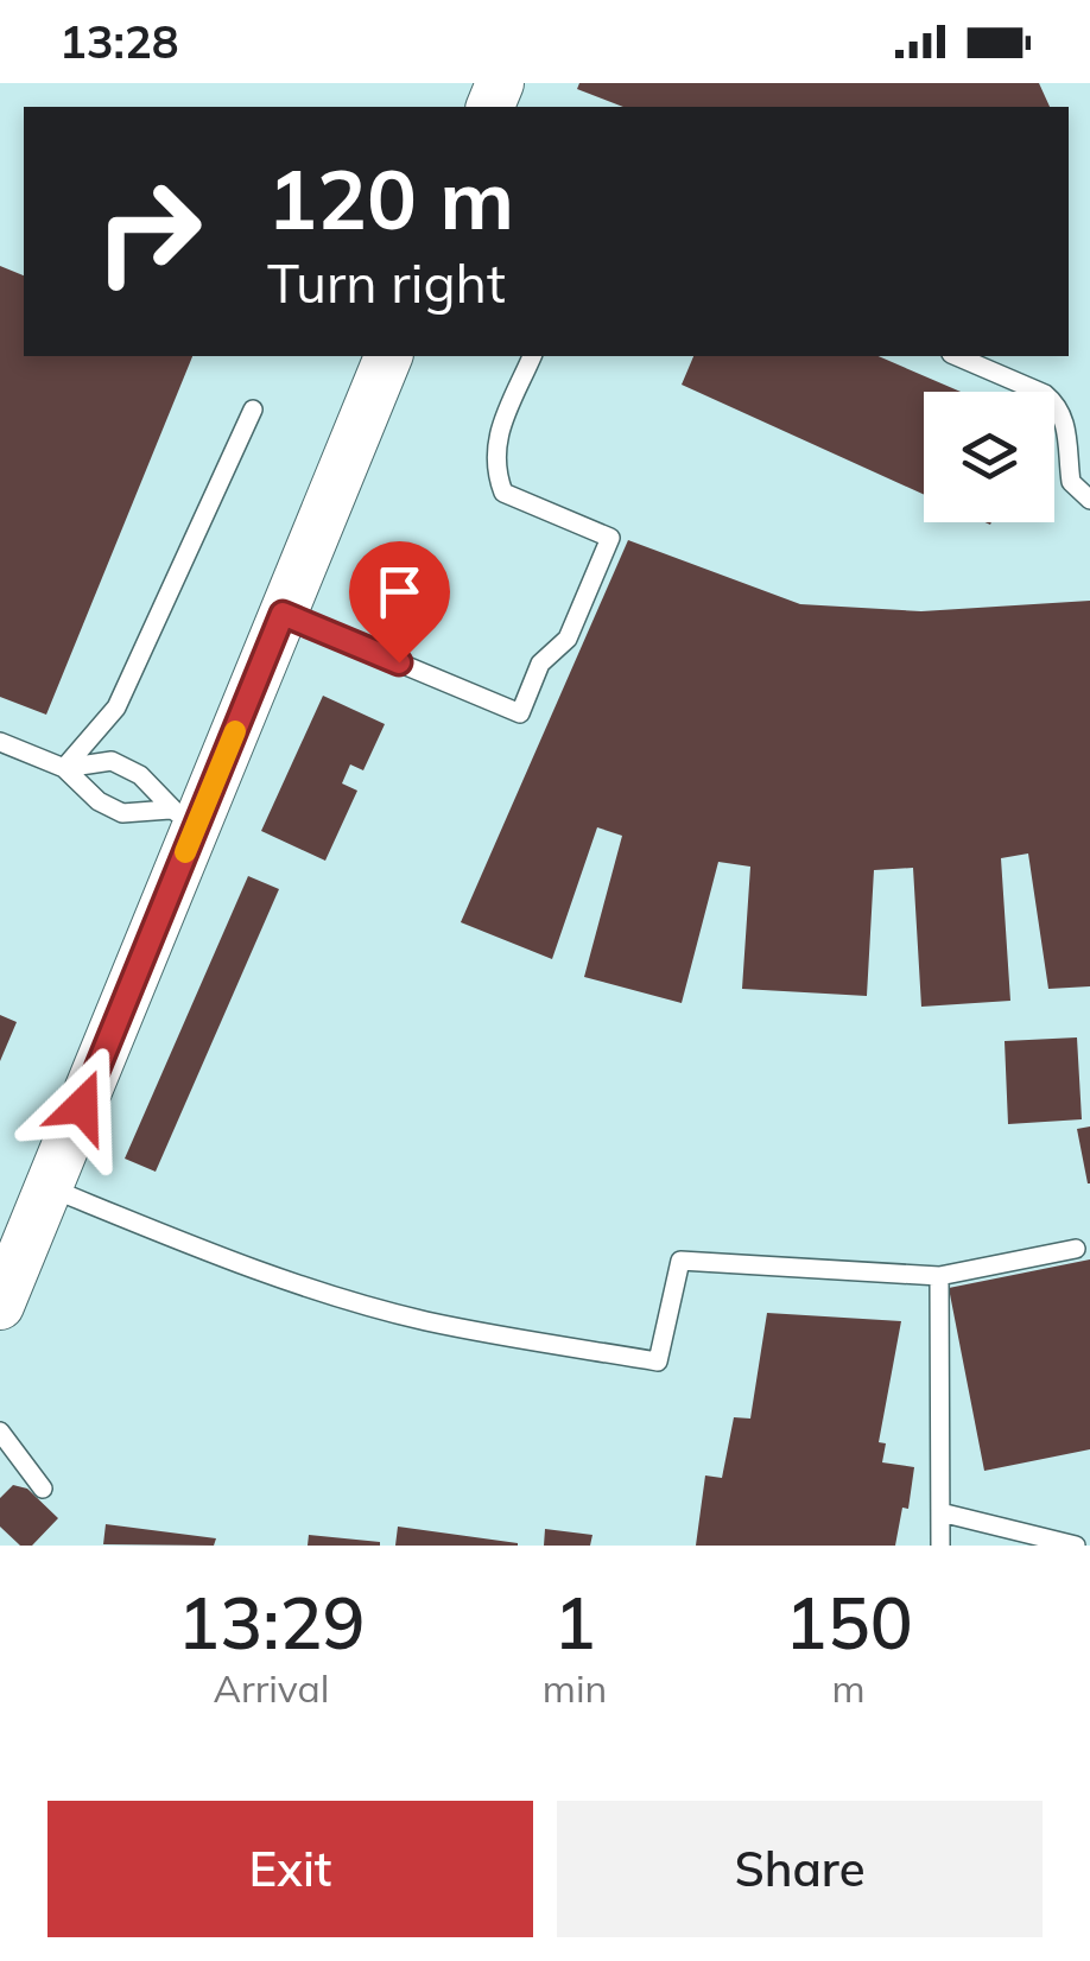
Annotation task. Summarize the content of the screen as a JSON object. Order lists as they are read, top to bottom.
{
  "page": {
    "status": "13:28",
    "turn": ["120 m", "Turn right"],
    "eta": [
      "13:29",
      "Arrival",
      "1",
      "min",
      "150",
      "m"
    ],
    "buttons": ["Exit", "Share"]
  }
}
